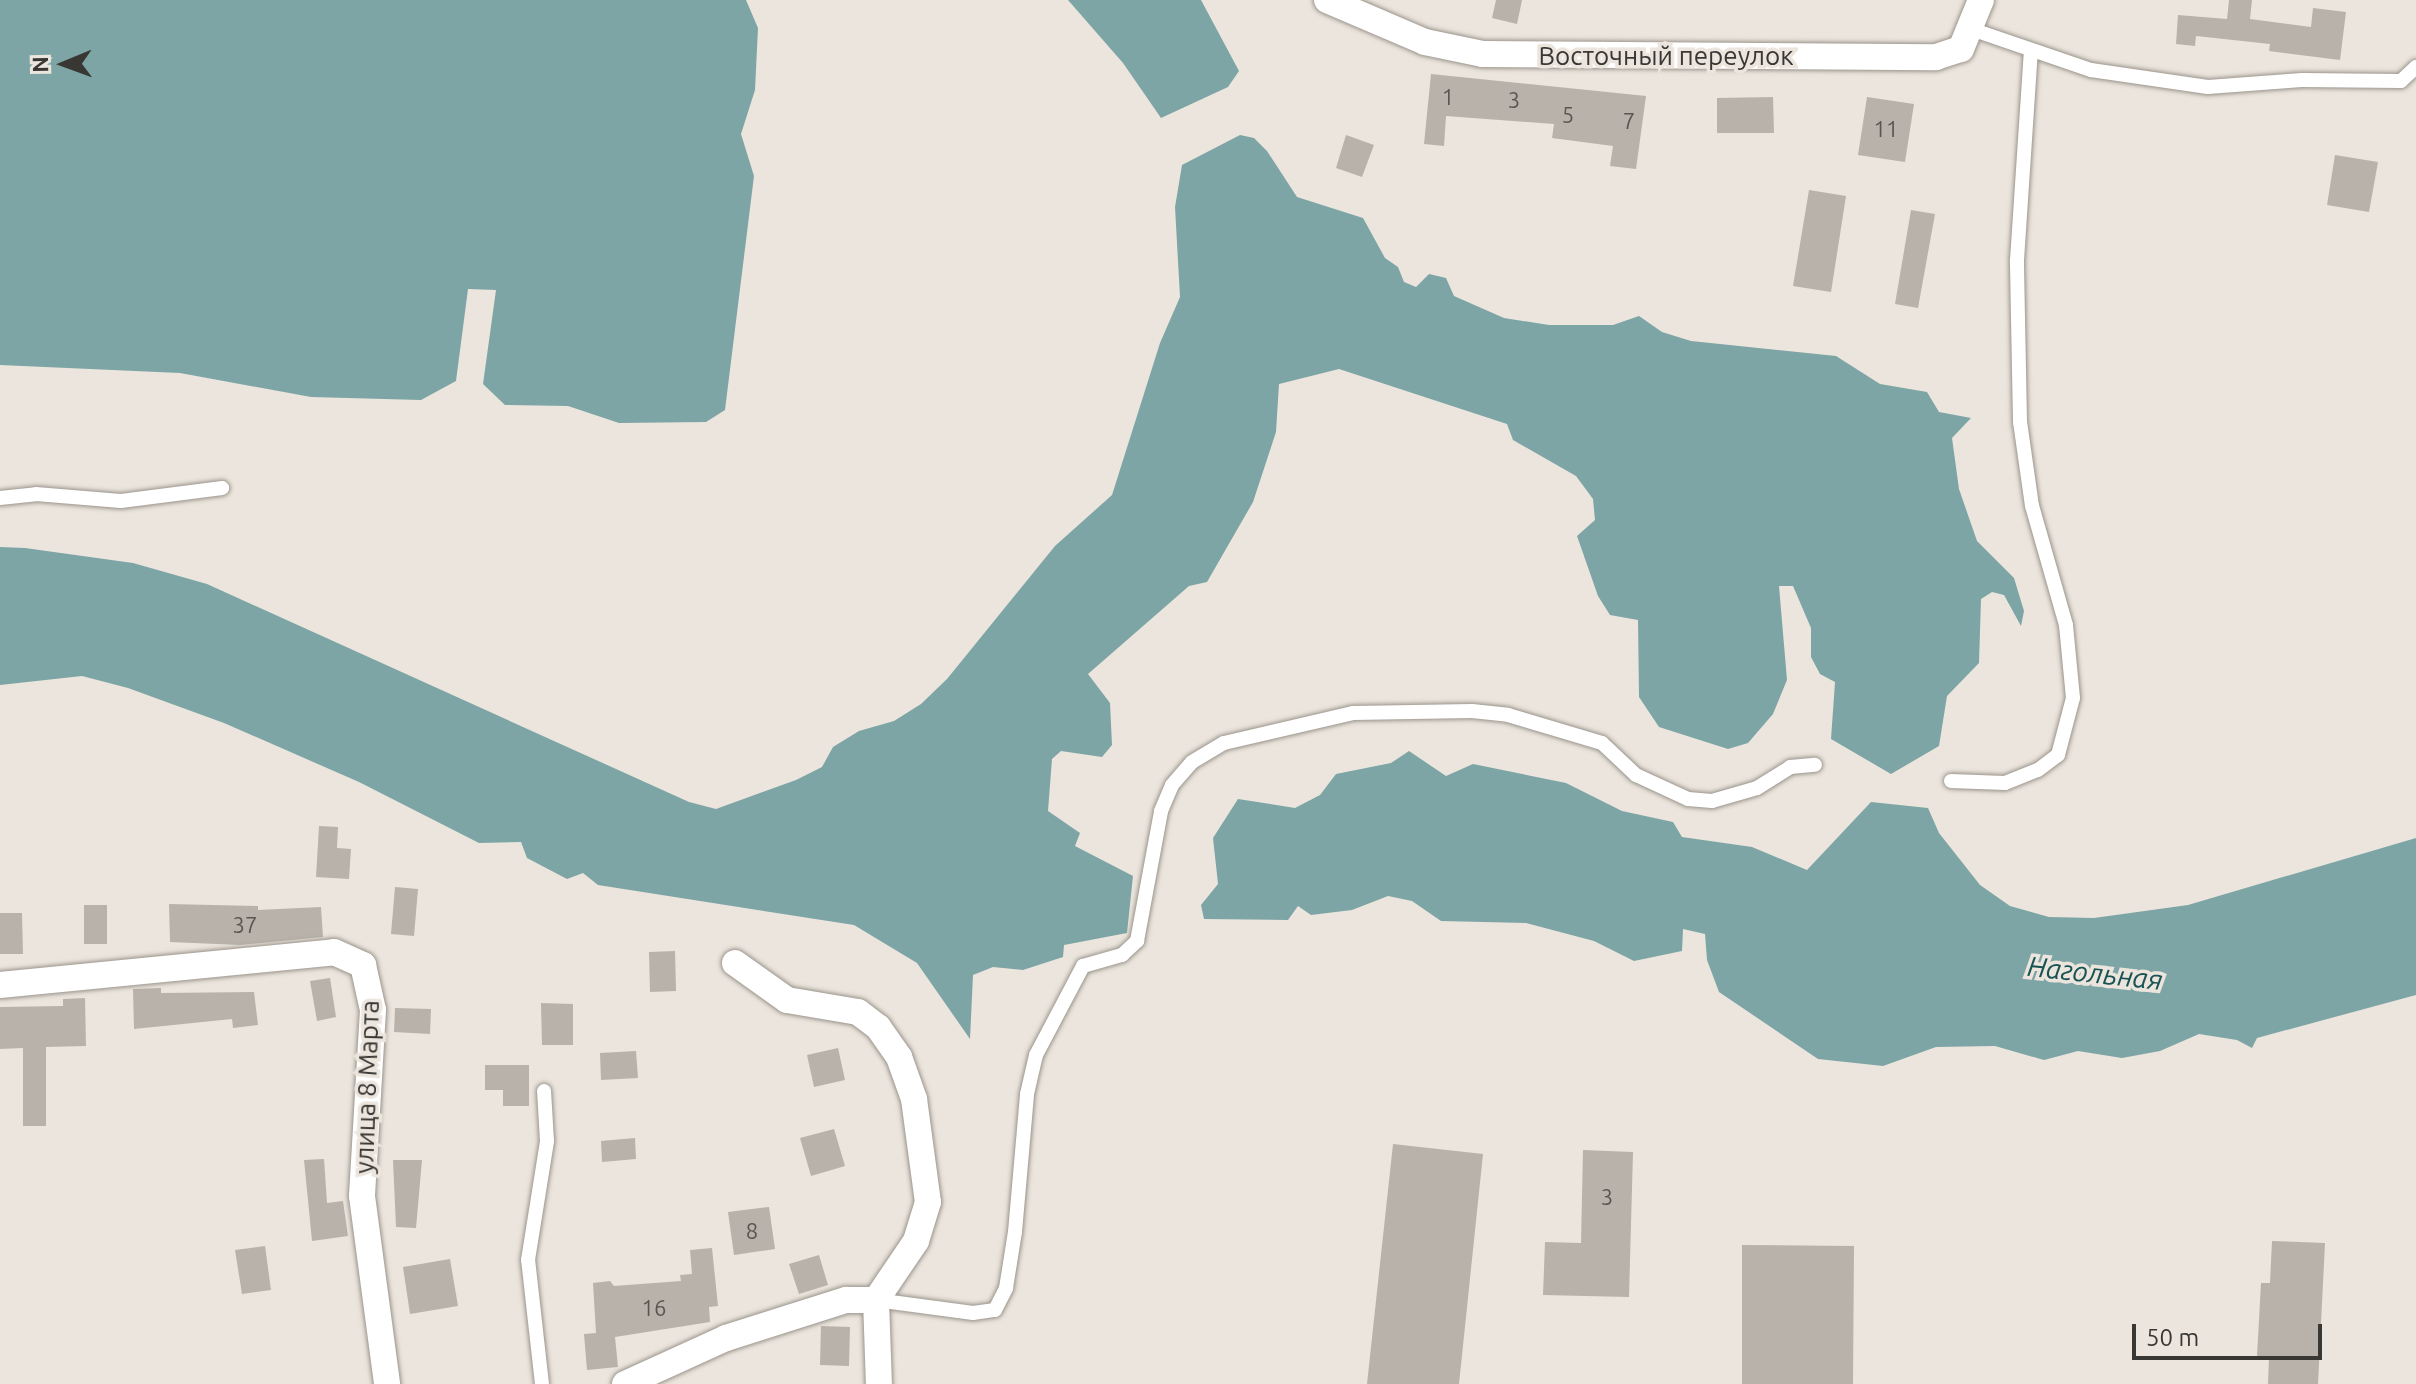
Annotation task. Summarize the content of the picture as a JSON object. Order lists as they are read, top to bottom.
{
  "streets": {
    "street": ["Восточный переулок", "улица 8 Марта"]
  },
  "water": ["Нагольная"],
  "house_numbers": [
    "1",
    "3",
    "5",
    "7",
    "11",
    "37",
    "3",
    "8",
    "16"
  ],
  "scale_bar": "50 m",
  "north": "left"
}
